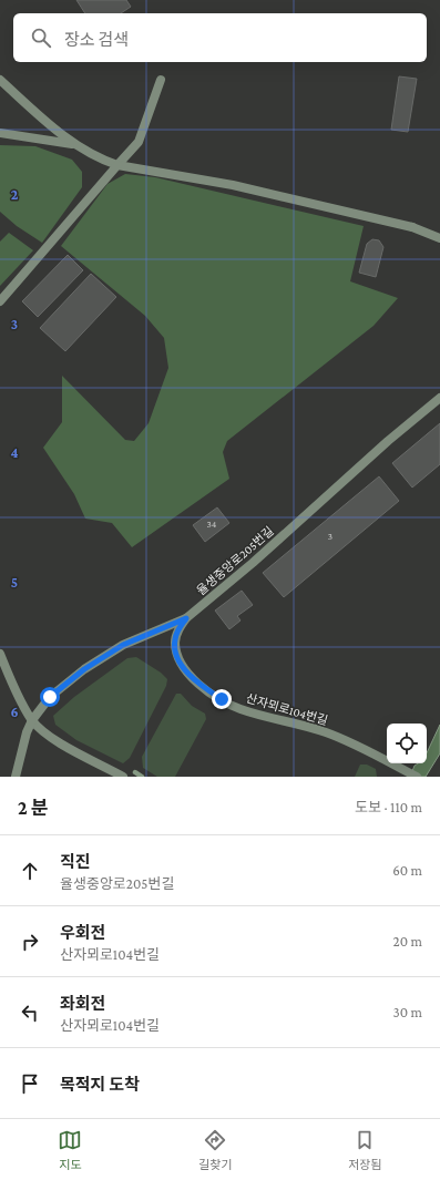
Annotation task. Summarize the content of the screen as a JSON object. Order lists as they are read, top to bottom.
{
  "streets": {
    "street": ["율생중앙로205번길", "산자뫼로104번길"]
  },
  "crossings": [
    ["율생중앙로205번길", "산자뫼로104번길"]
  ],
  "house_numbers": ["34", "3"],
  "page": {
    "search": "장소 검색",
    "heading": ["2 분", "도보 · 110 m"],
    "list": [
      ["직진", "율생중앙로205번길", "60 m"],
      ["우회전", "산자뫼로104번길", "20 m"],
      ["좌회전", "산자뫼로104번길", "30 m"],
      "목적지 도착"
    ],
    "nav": ["지도", "길찾기", "저장됨"]
  },
  "grid": {
    "rows": [
      "2",
      "3",
      "4",
      "5",
      "6"
    ]
  }
}
